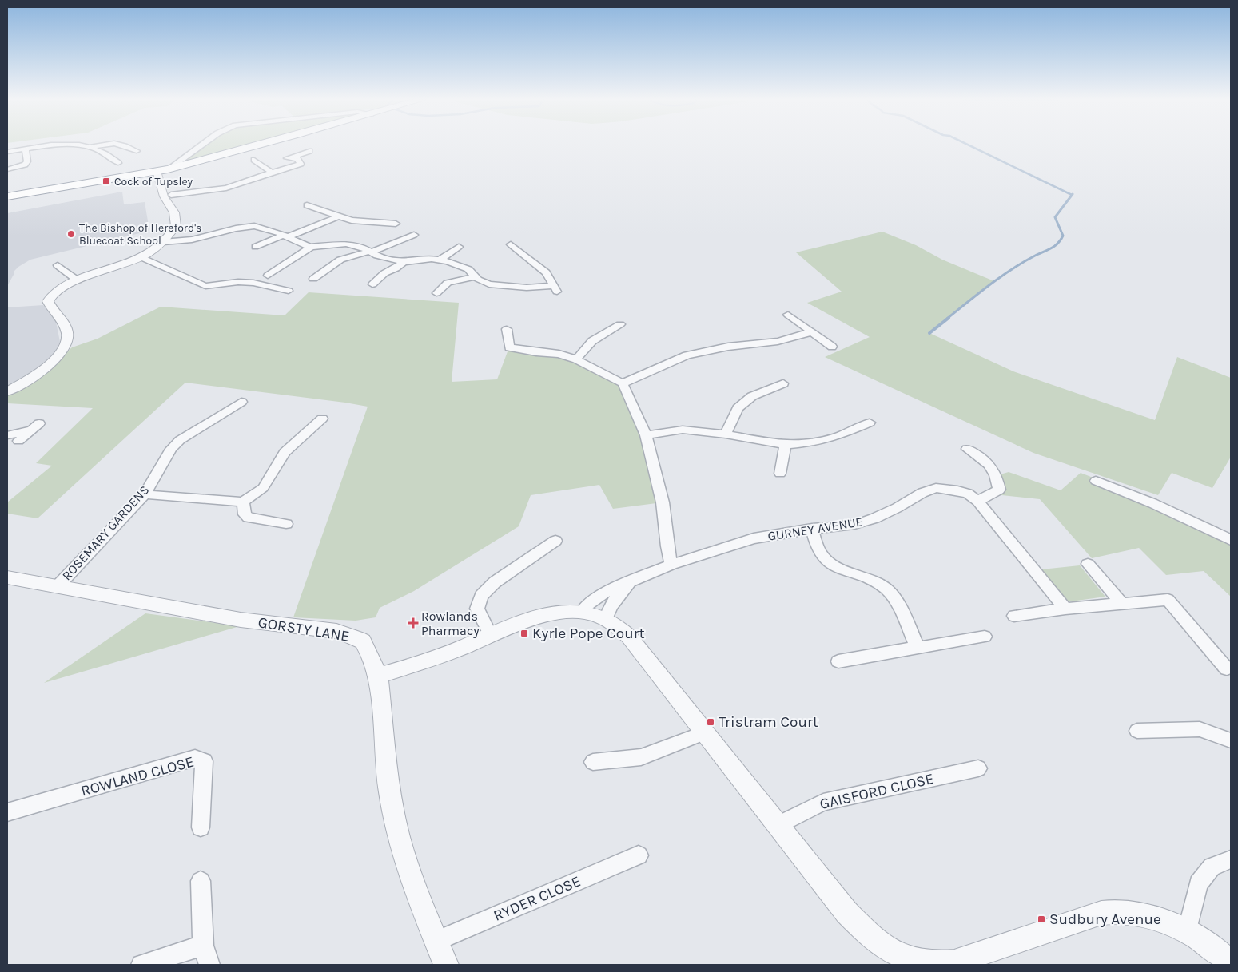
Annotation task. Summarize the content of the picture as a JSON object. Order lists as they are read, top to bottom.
{
  "streets": {
    "street": [
      "GURNEY AVENUE",
      "ROSEMARY GARDENS",
      "GORSTY LANE",
      "ROWLAND CLOSE",
      "GAISFORD CLOSE",
      "RYDER CLOSE"
    ]
  },
  "crossings": [
    ["ROSEMARY GARDENS", "GORSTY LANE"],
    ["GORSTY LANE", "RYDER CLOSE"]
  ],
  "places": {
    "transit": [
      "Cock of Tupsley",
      "Kyrle Pope Court",
      "Tristram Court",
      "Sudbury Avenue"
    ],
    "other": ["The Bishop of Hereford's Bluecoat School"],
    "health": ["Rowlands Pharmacy"]
  }
}
